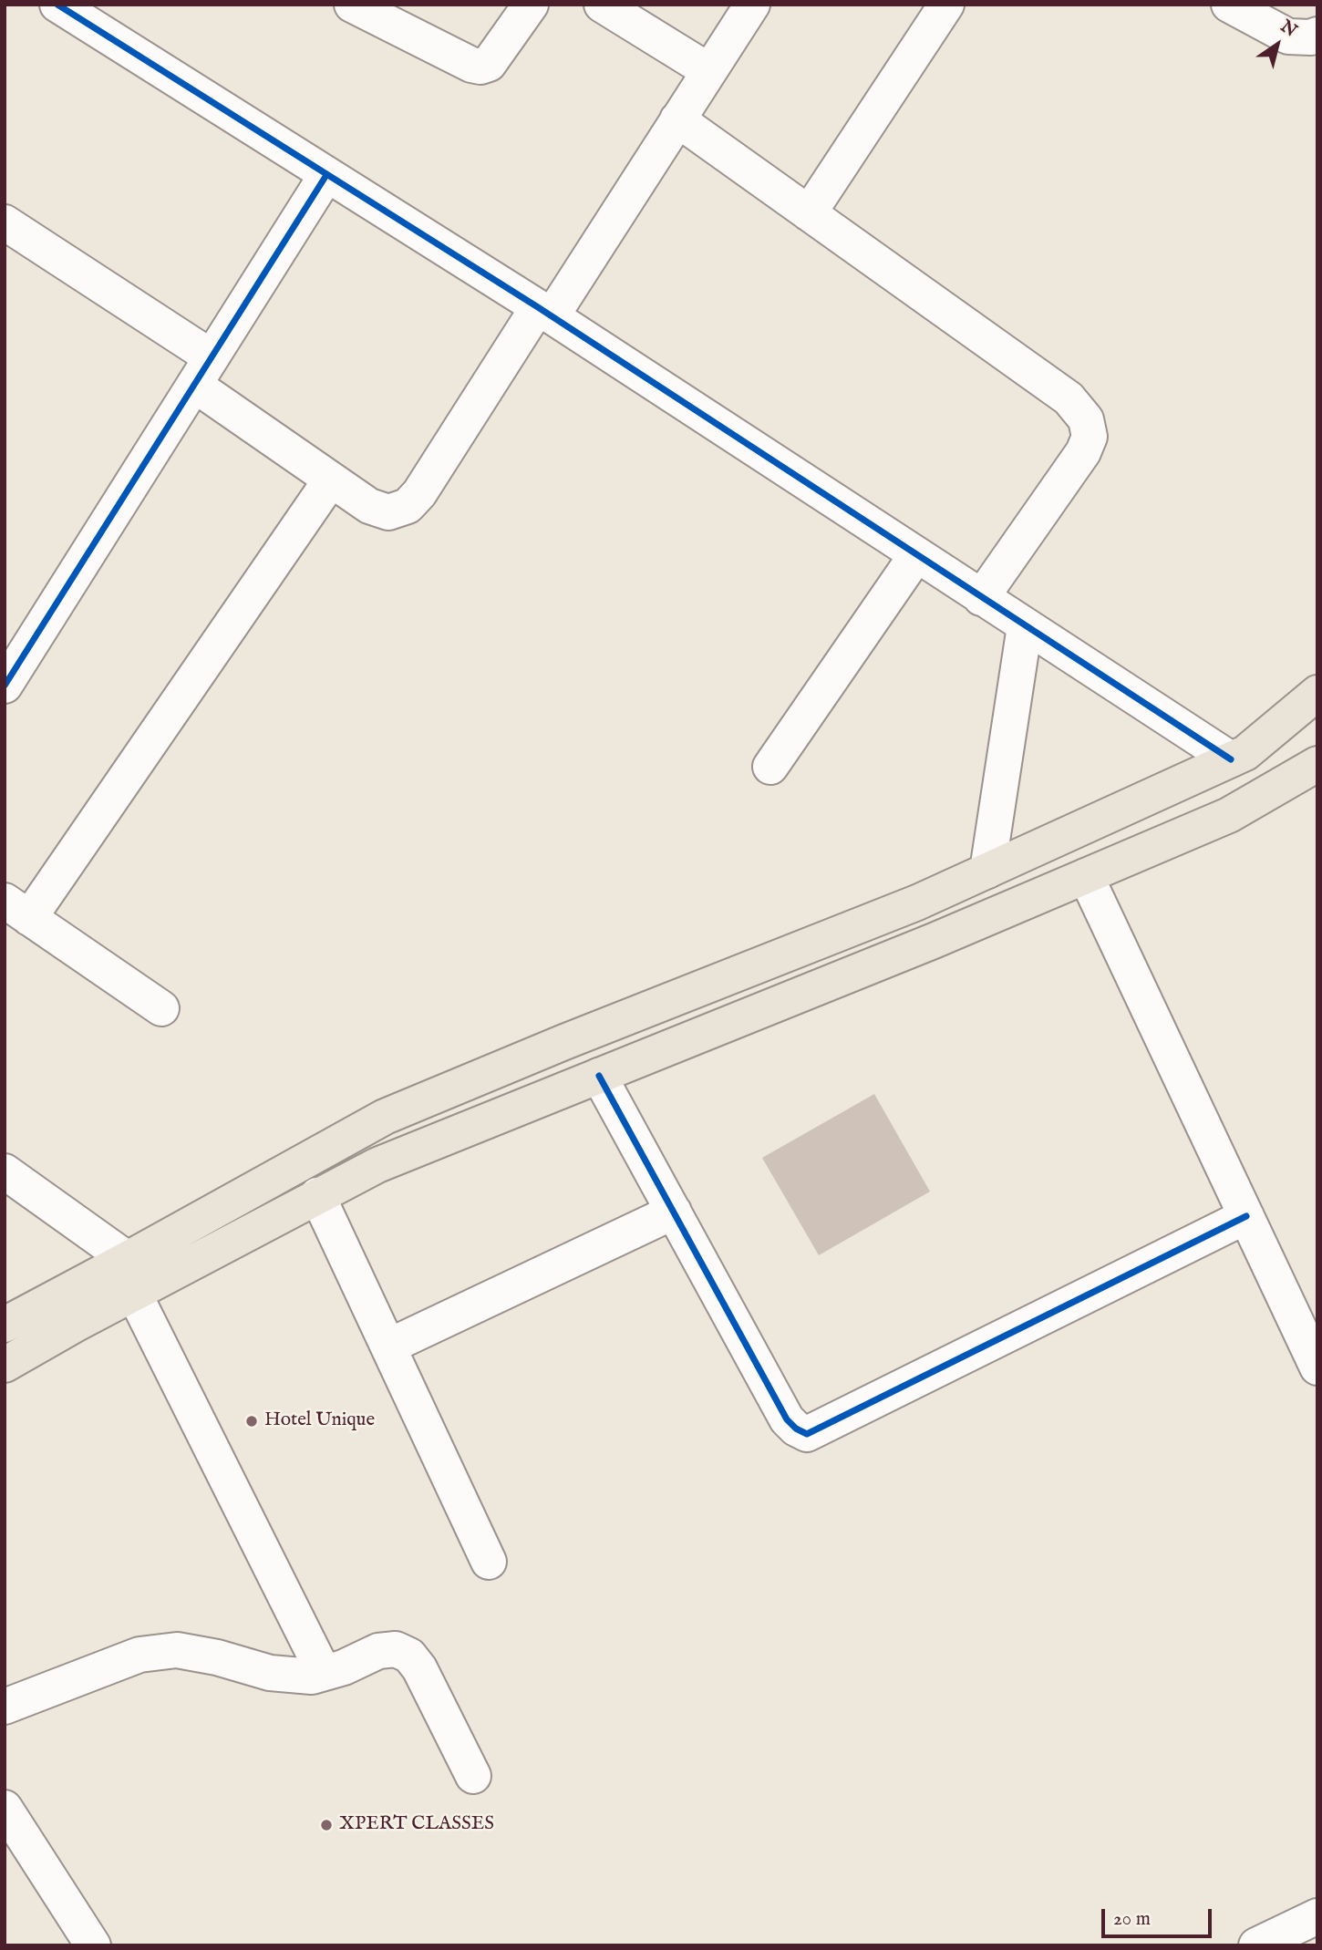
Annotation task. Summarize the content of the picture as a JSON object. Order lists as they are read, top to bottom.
{
  "places": ["Hotel Unique", "XPERT CLASSES"],
  "scale_bar": "20 m",
  "north": "top right"
}
